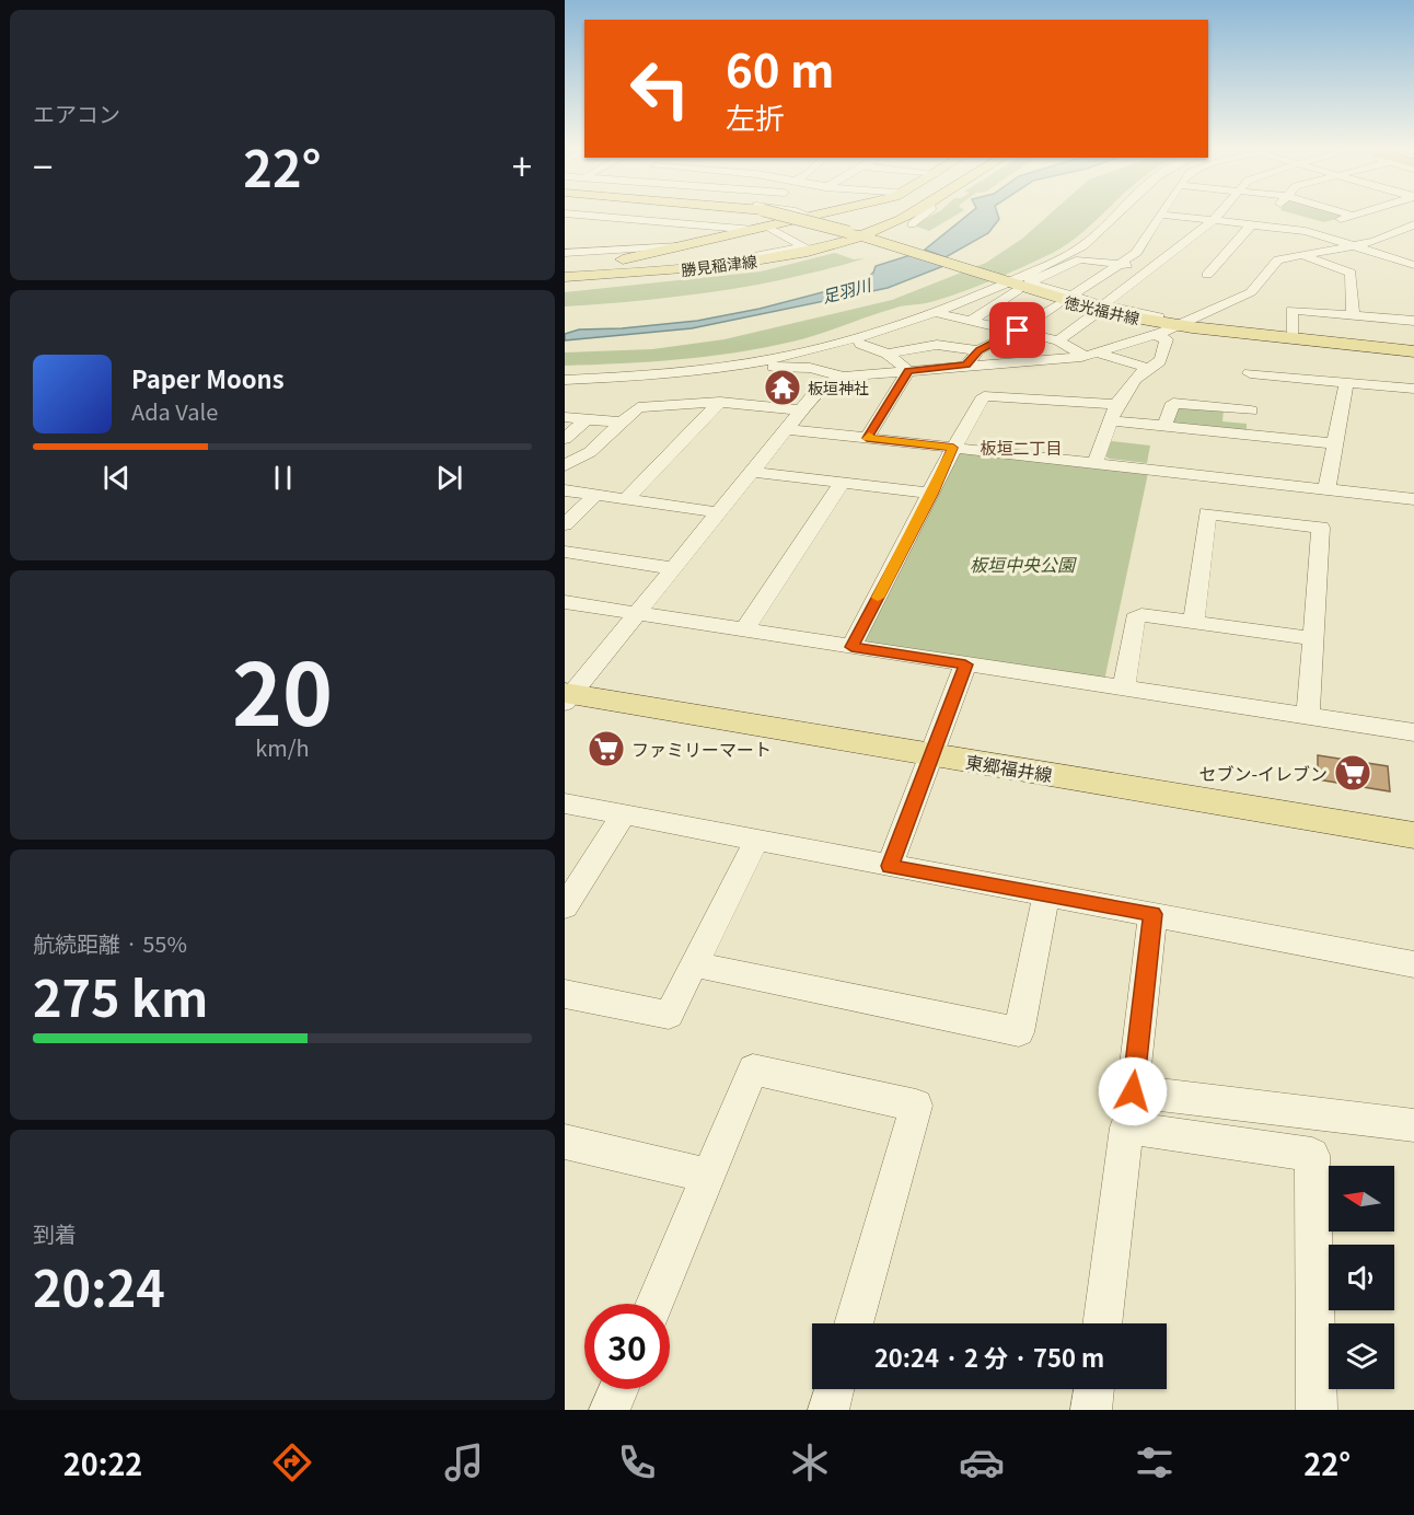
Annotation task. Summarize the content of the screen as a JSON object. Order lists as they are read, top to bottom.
{
  "streets": {
    "main road": ["勝見稲津線", "徳光福井線", "東郷福井線"]
  },
  "crossings": [
    ["勝見稲津線", "徳光福井線"]
  ],
  "districts": ["板垣二丁目"],
  "water": ["足羽川"],
  "parks": ["板垣中央公園"],
  "places": {
    "temple": ["板垣神社"],
    "supermarket": ["ファミリーマート", "セブン-イレブン"]
  },
  "north": "left",
  "page": {
    "tile": [
      "エアコン",
      ["20", "km/h"],
      ["航続距離 · 55%", "275 km"],
      ["到着", "20:24"]
    ],
    "turn": ["60 m", "左折"],
    "heat": ["−", "22°", "+"],
    "song": ["Paper Moons", "Ada Vale"],
    "limit": "30",
    "trip": "20:24 · 2 分 · 750 m",
    "tabs": ["20:22", "22°"]
  }
}
